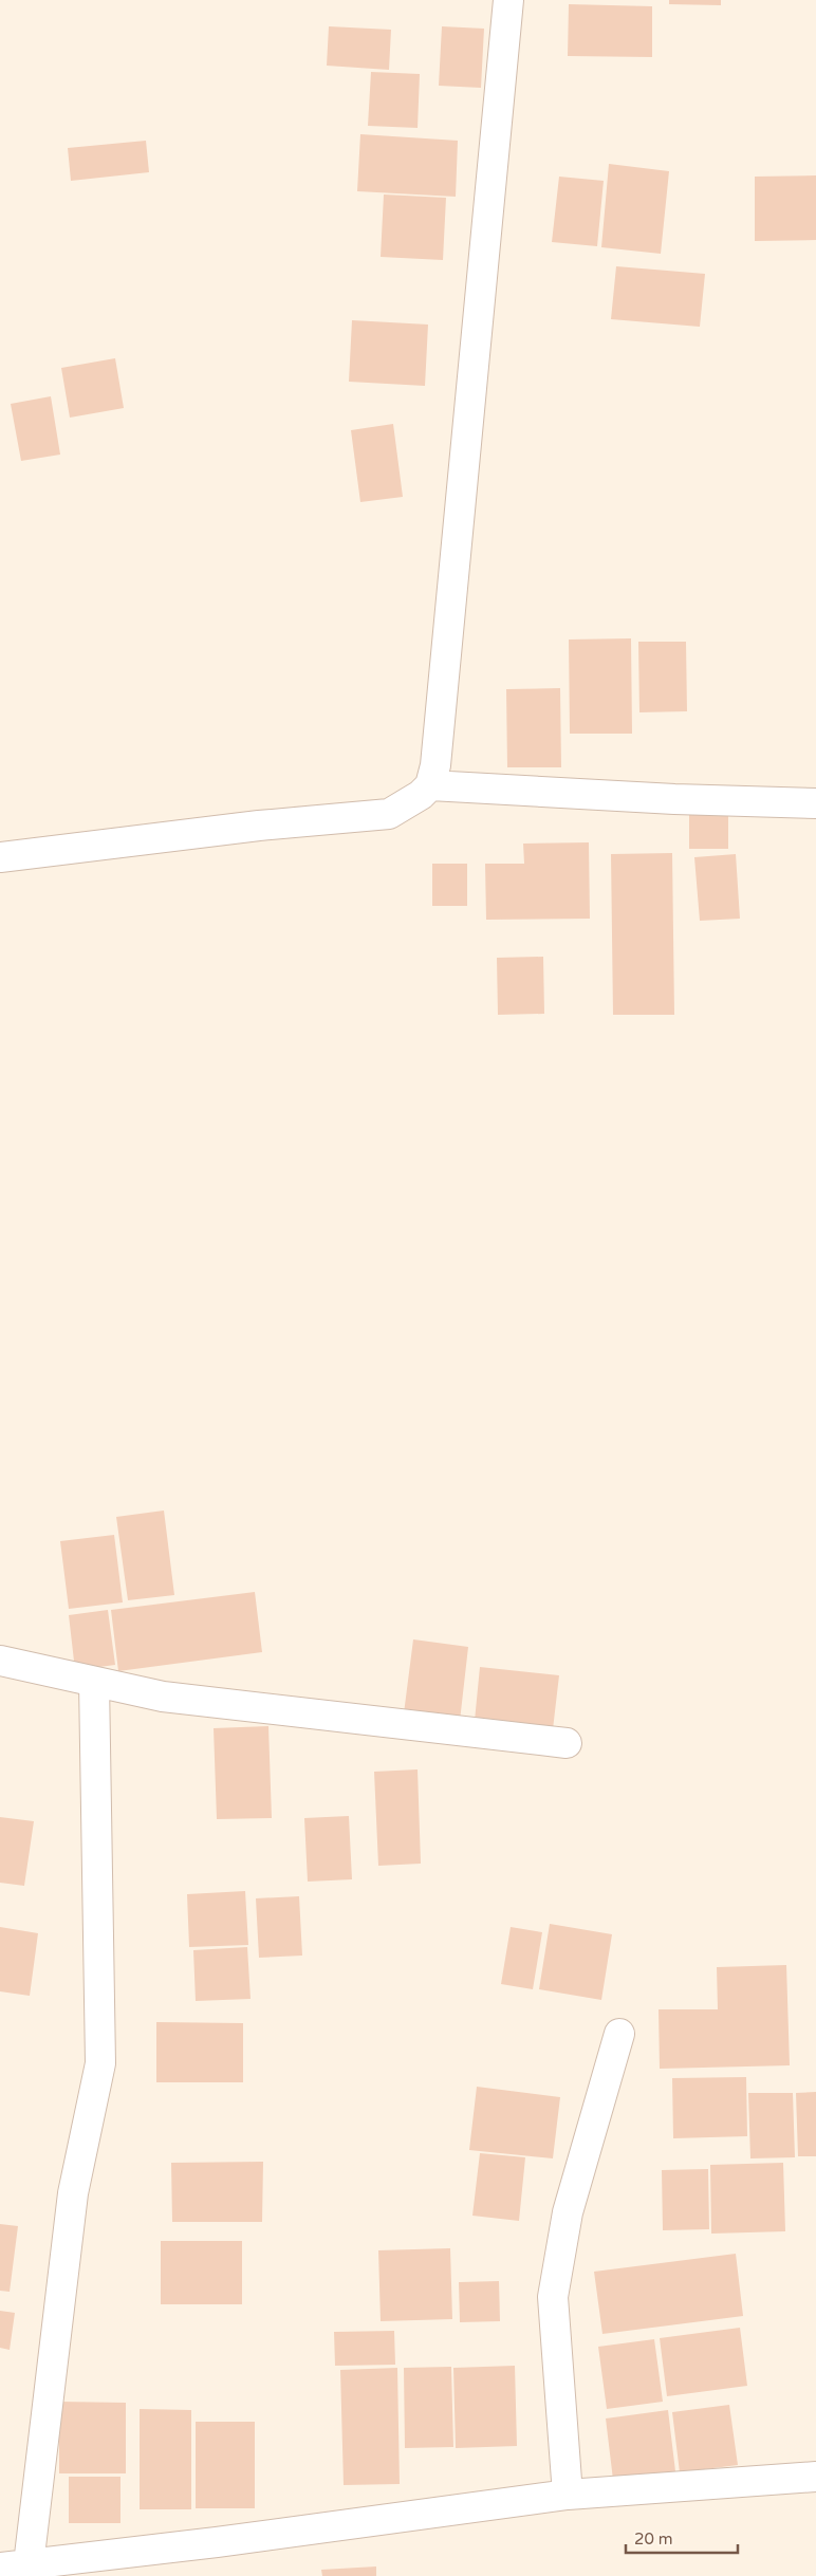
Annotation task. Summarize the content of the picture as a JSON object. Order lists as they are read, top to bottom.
{
  "scale_bar": "20 m"
}
